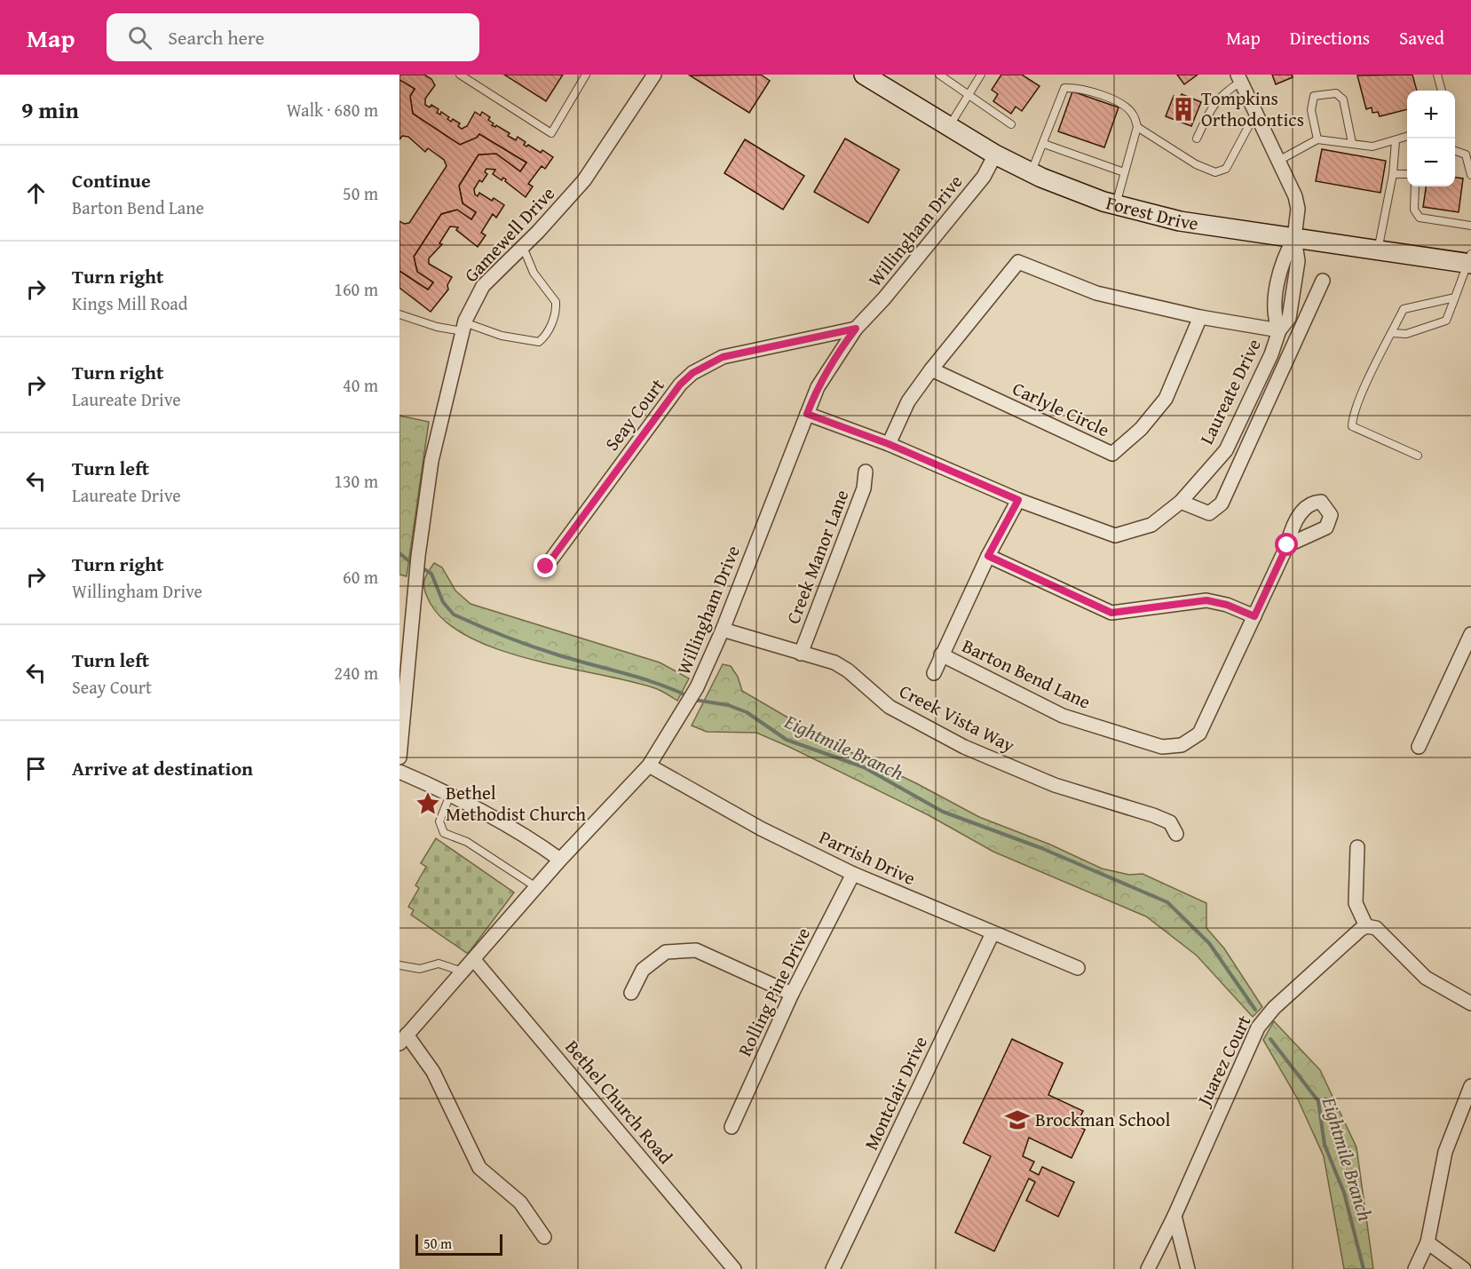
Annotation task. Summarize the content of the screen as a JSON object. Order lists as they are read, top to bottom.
{
  "streets": {
    "main road": ["Forest Drive"],
    "street": [
      "Willingham Drive",
      "Gamewell Drive",
      "Laureate Drive",
      "Carlyle Circle",
      "Seay Court",
      "Creek Manor Lane",
      "Barton Bend Lane",
      "Creek Vista Way",
      "Parrish Drive",
      "Rolling Pine Drive",
      "Juarez Court",
      "Montclair Drive",
      "Bethel Church Road"
    ]
  },
  "crossings": [
    ["Forest Drive", "Willingham Drive"],
    ["Forest Drive", "Laureate Drive"],
    ["Willingham Drive", "Laureate Drive"],
    ["Willingham Drive", "Seay Court"],
    ["Willingham Drive", "Creek Vista Way"],
    ["Willingham Drive", "Parrish Drive"],
    ["Willingham Drive", "Bethel Church Road"],
    ["Creek Manor Lane", "Creek Vista Way"],
    ["Parrish Drive", "Rolling Pine Drive"],
    ["Parrish Drive", "Montclair Drive"]
  ],
  "water": ["Eightmile Branch"],
  "places": {
    "building": ["Tompkins Orthodontics"],
    "place": ["Bethel Methodist Church"],
    "school or university": ["Brockman School"]
  },
  "scale_bar": "50 m",
  "page": {
    "header": "Map",
    "search": "Search here",
    "nav": ["Map", "Directions", "Saved"],
    "heading": ["9 min", "Walk · 680 m"],
    "map_buttons": ["+", "−"],
    "list": [
      ["Continue", "Barton Bend Lane", "50 m"],
      ["Turn right", "Kings Mill Road", "160 m"],
      ["Turn right", "Laureate Drive", "40 m"],
      ["Turn left", "Laureate Drive", "130 m"],
      ["Turn right", "Willingham Drive", "60 m"],
      ["Turn left", "Seay Court", "240 m"],
      "Arrive at destination"
    ],
    "scale": "50 m"
  }
}
